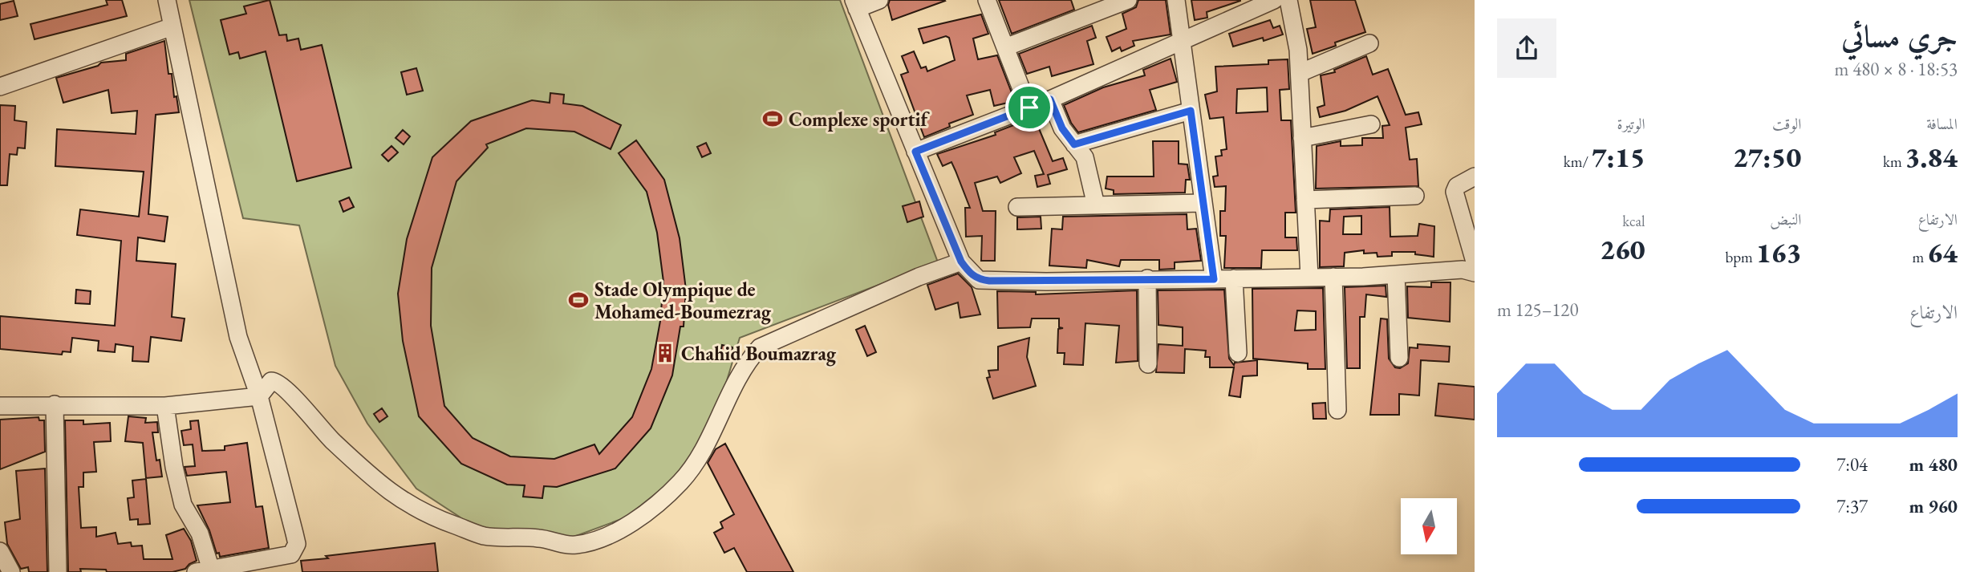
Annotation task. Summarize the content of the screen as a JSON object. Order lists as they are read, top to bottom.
{
  "places": {
    "sports": ["Complexe sportif", "Stade Olympique de Mohamed-Boumezrag"],
    "building": ["Chahid Boumazrag"]
  },
  "north": "bottom",
  "page": {
    "heading": ["جري مسائي", "18:53 · 8 × 480 m"],
    "stats": [
      ["المسافة", "3.84 km"],
      ["الوقت", "27:50"],
      ["الوتيرة", "7:15 /km"],
      ["الارتفاع", "64 m"],
      ["النبض", "163 bpm"],
      ["kcal", "260"]
    ],
    "chart": ["الارتفاع", "120–125 m"],
    "list": [
      {
        "name": "480 m",
        "note": "7:04"
      },
      {
        "name": "960 m",
        "note": "7:37"
      }
    ]
  }
}
